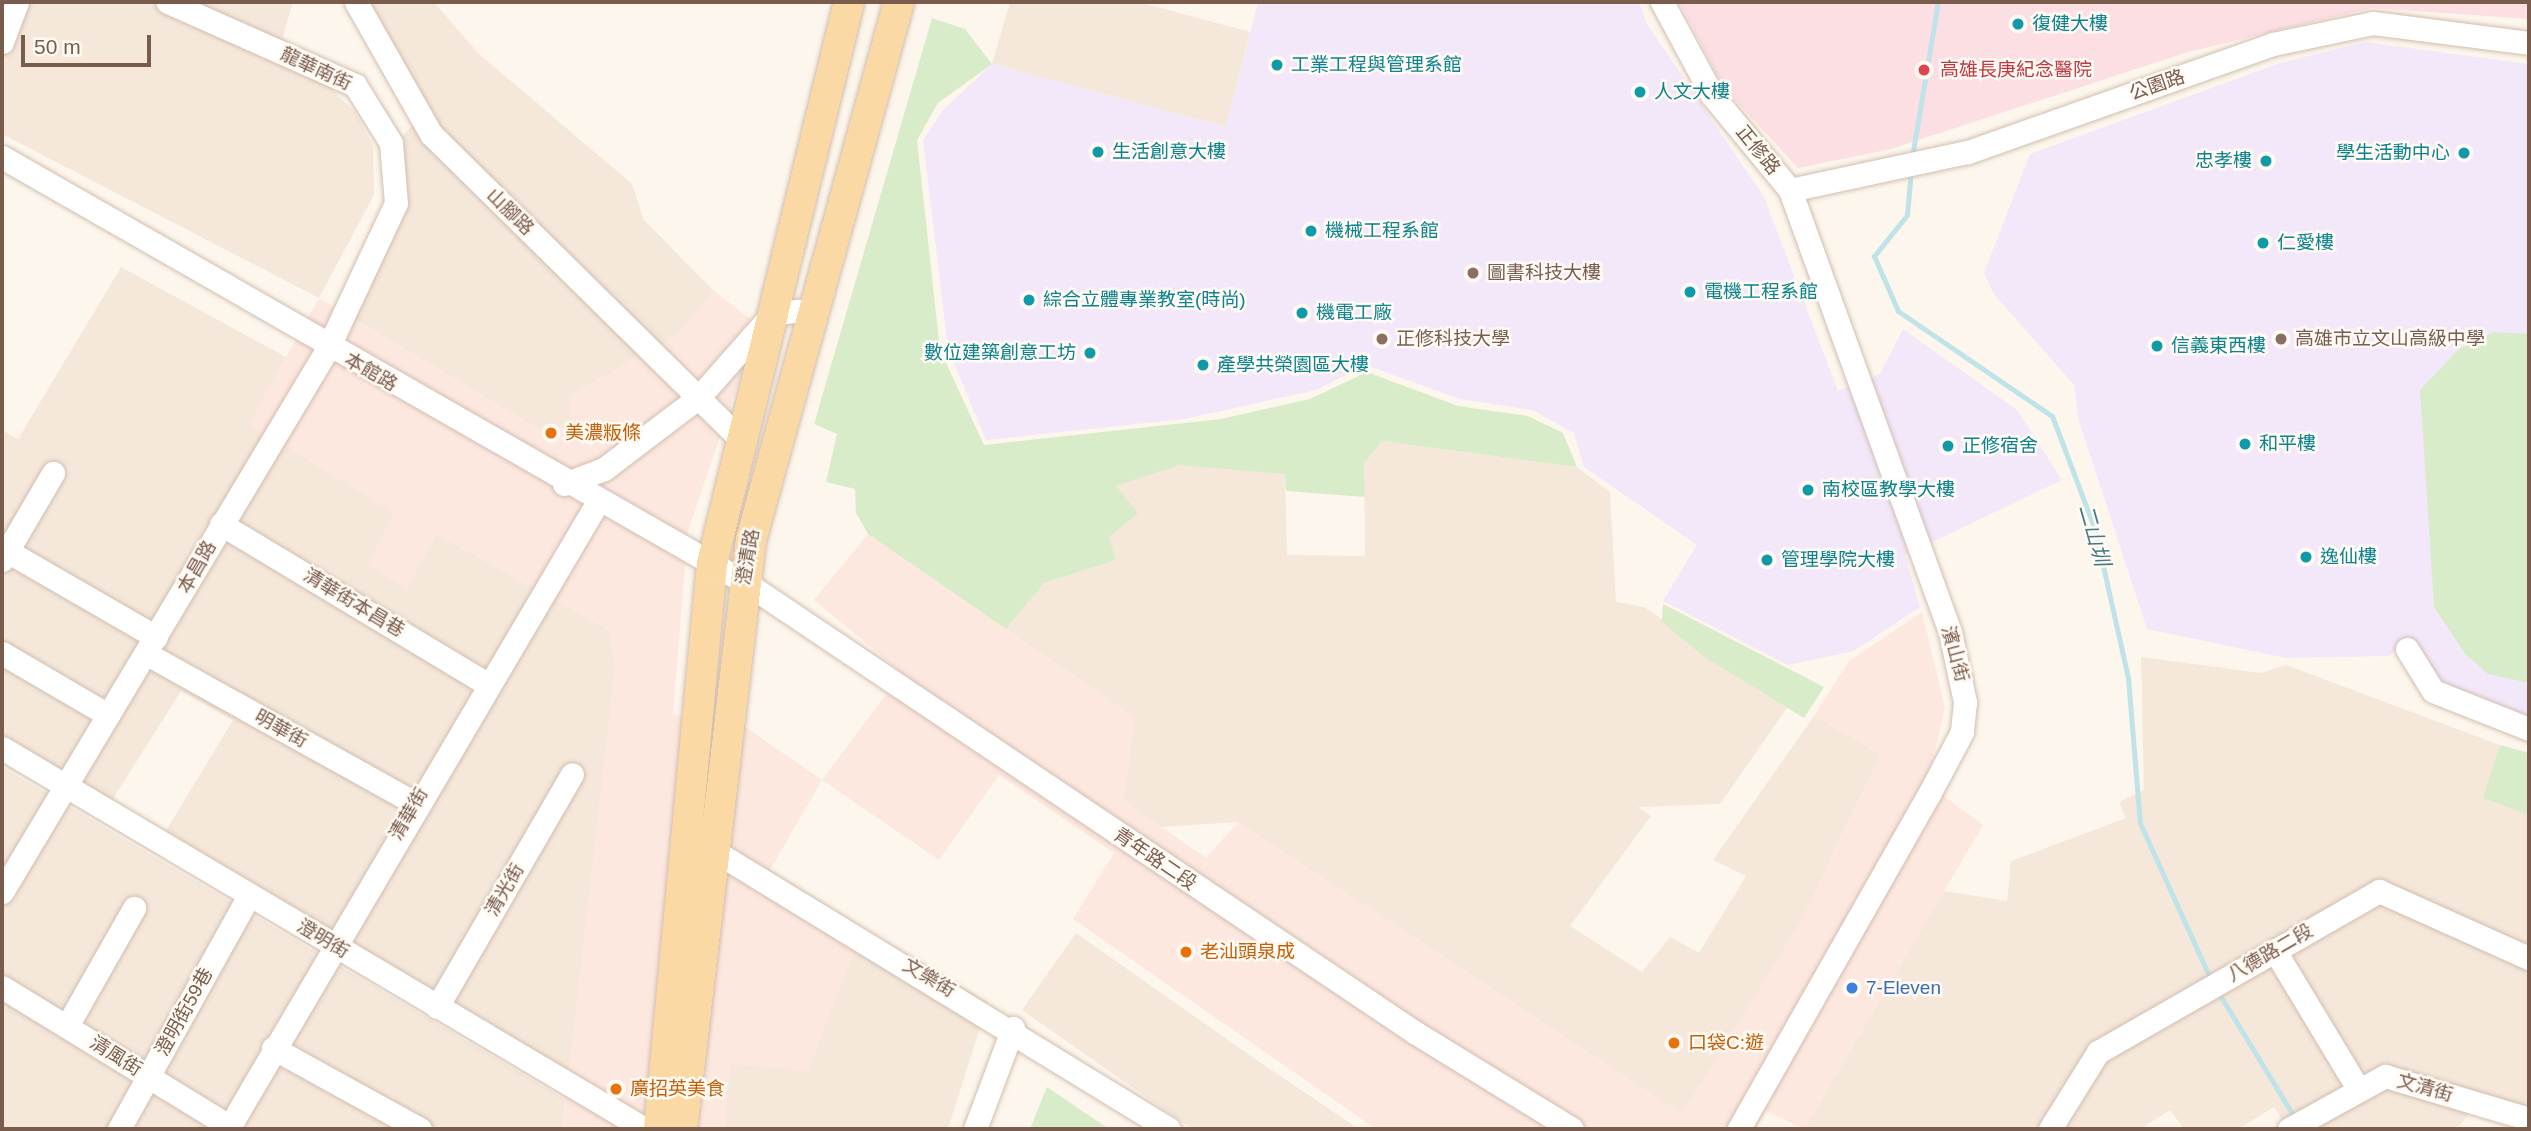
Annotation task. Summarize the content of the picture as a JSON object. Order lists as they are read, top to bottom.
{
  "streets": {
    "main road": ["澄清路"],
    "street": [
      "龍華南街",
      "公園路",
      "正修路",
      "山腳路",
      "本館路",
      "本昌路",
      "清華街本昌巷",
      "濱山街",
      "明華街",
      "清華街",
      "青年路二段",
      "清光街",
      "澄明街",
      "八德路二段",
      "文樂街",
      "澄明街59巷",
      "清風街",
      "文清街"
    ]
  },
  "crossings": [
    ["龍華南街", "本館路"],
    ["龍華南街", "本昌路"],
    ["公園路", "正修路"],
    ["公園路", "濱山街"],
    ["正修路", "濱山街"],
    ["山腳路", "澄清路"],
    ["本館路", "澄清路"],
    ["本館路", "本昌路"],
    ["本館路", "清華街"],
    ["本館路", "青年路二段"],
    ["澄清路", "青年路二段"],
    ["澄清路", "文樂街"],
    ["本昌路", "清華街本昌巷"],
    ["本昌路", "明華街"],
    ["本昌路", "澄明街"],
    ["清華街本昌巷", "清華街"],
    ["明華街", "清華街"],
    ["清華街", "澄明街"],
    ["清華街", "清風街"],
    ["清光街", "澄明街"],
    ["澄明街", "澄明街59巷"],
    ["澄明街59巷", "清風街"]
  ],
  "water": ["二山圳"],
  "places": [
    "復健大樓",
    "工業工程與管理系館",
    "高雄長庚紀念醫院",
    "人文大樓",
    "生活創意大樓",
    "學生活動中心",
    "忠孝樓",
    "機械工程系館",
    "仁愛樓",
    "圖書科技大樓",
    "電機工程系館",
    "綜合立體專業教室(時尚)",
    "機電工廠",
    "正修科技大學",
    "高雄市立文山高級中學",
    "信義東西樓",
    "數位建築創意工坊",
    "產學共榮園區大樓",
    "美濃粄條",
    "和平樓",
    "正修宿舍",
    "南校區教學大樓",
    "逸仙樓",
    "管理學院大樓",
    "老汕頭泉成",
    "7-Eleven",
    "口袋C:遊",
    "廣招英美食"
  ],
  "scale_bar": "50 m"
}
